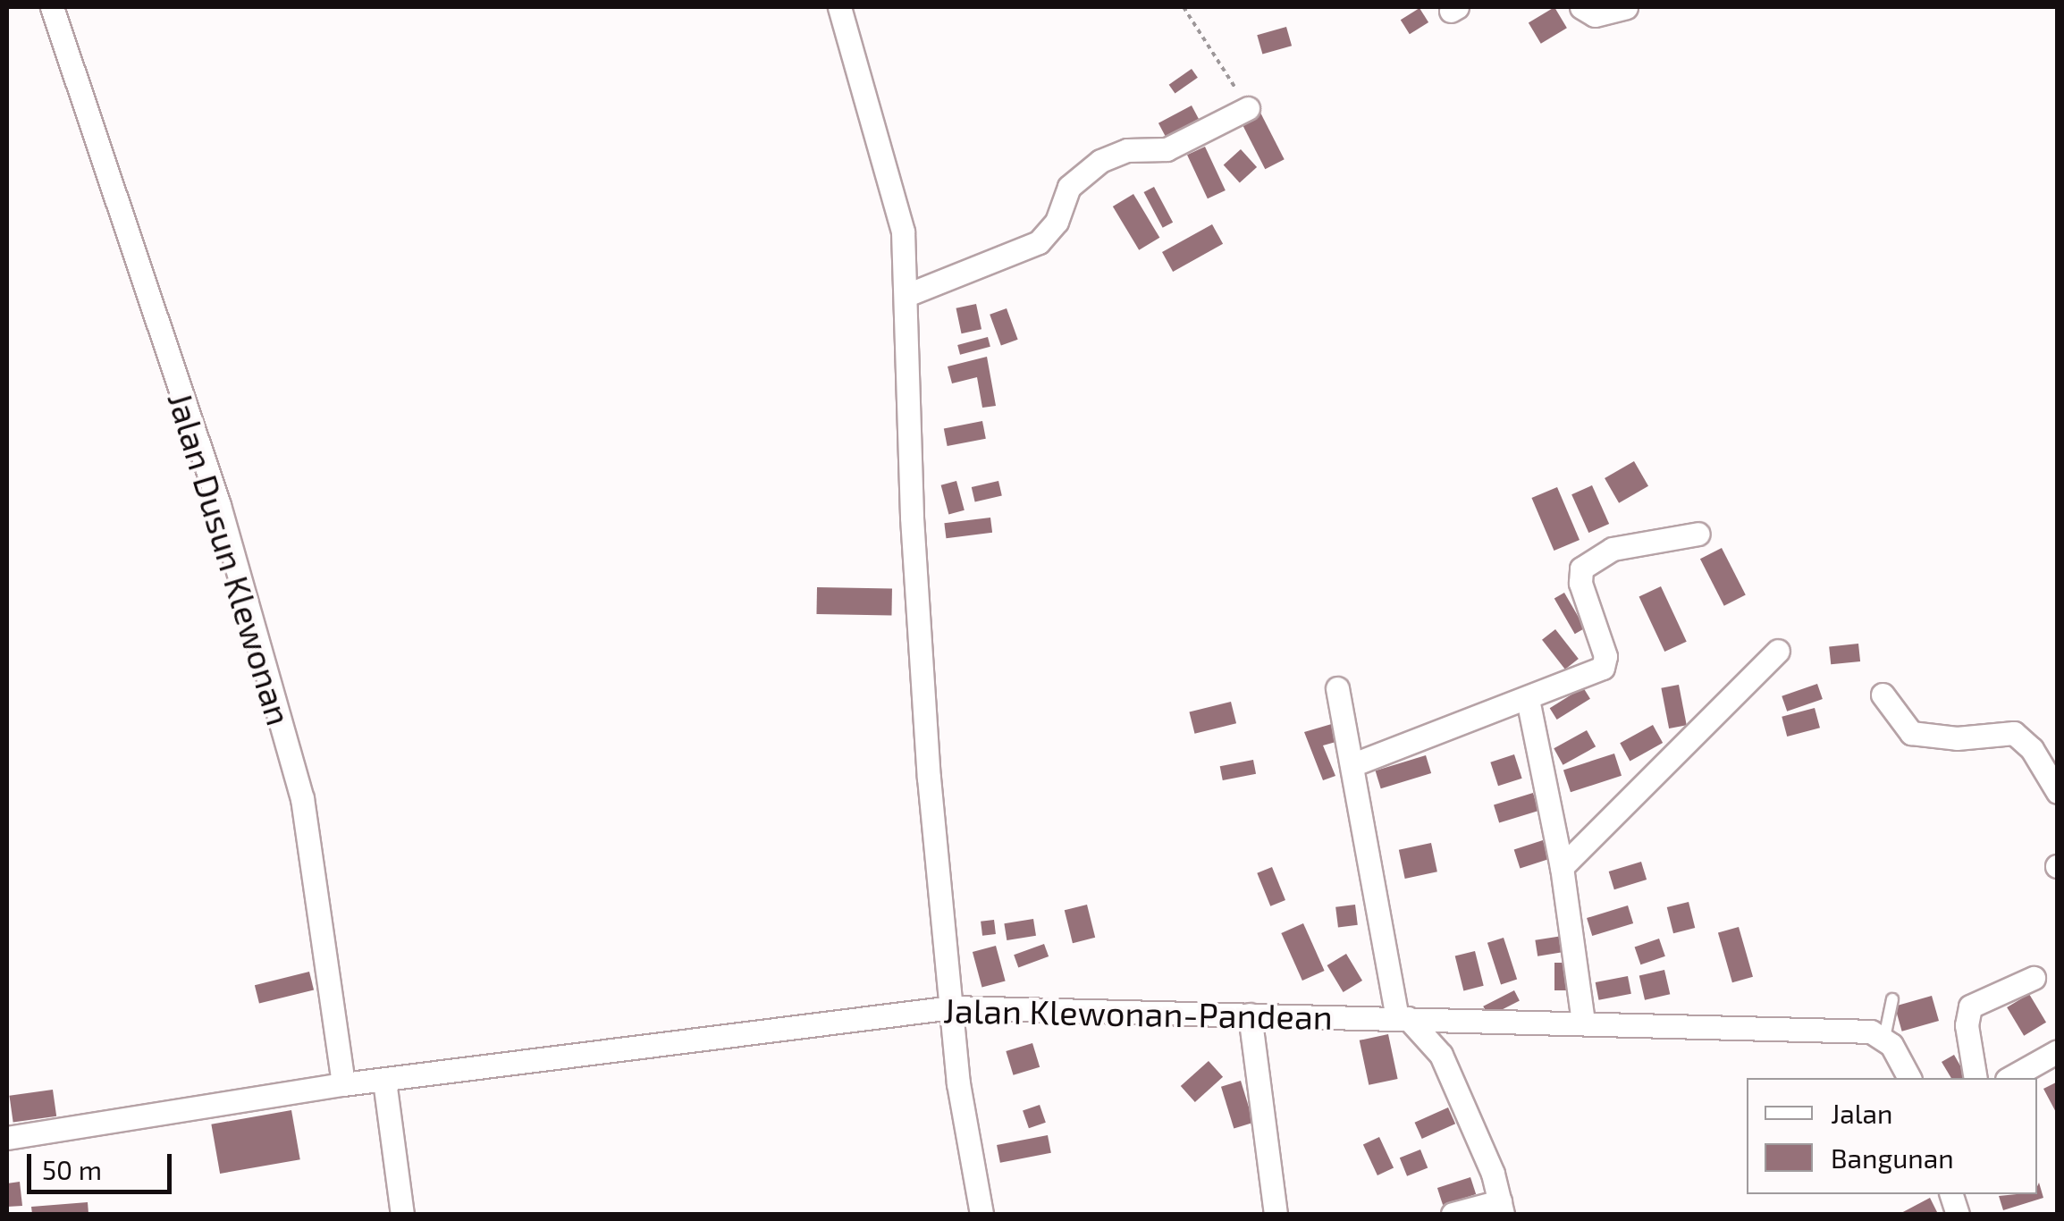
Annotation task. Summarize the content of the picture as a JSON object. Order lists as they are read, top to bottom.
{
  "streets": {
    "street": ["Jalan Dusun Klewonan", "Jalan Klewonan-Pandean"]
  },
  "legend": ["Jalan", "Bangunan"],
  "scale_bar": "50 m"
}
